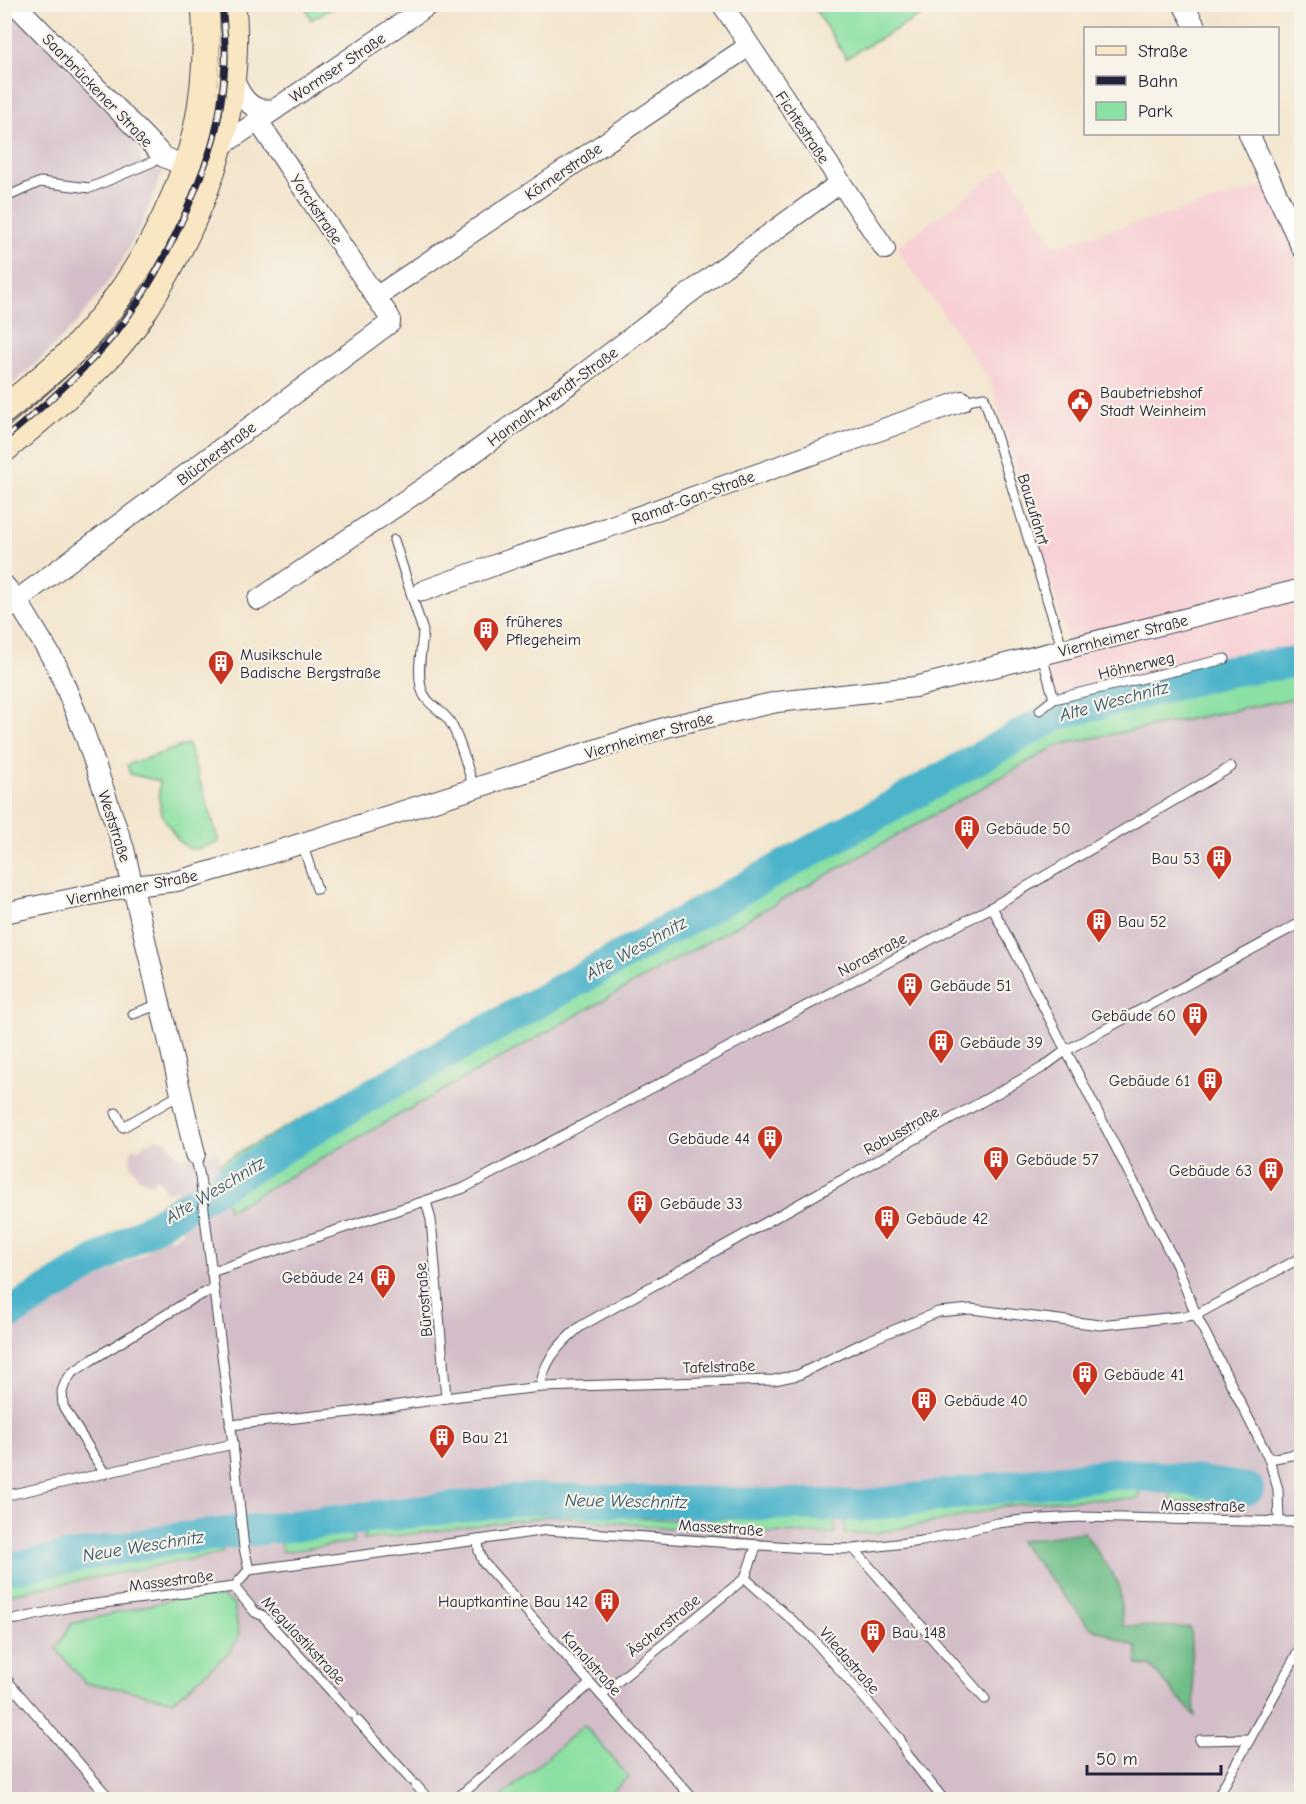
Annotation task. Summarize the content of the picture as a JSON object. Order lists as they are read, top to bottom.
{
  "streets": {
    "street": [
      "Wormser Straße",
      "Saarbrückener Straße",
      "Fichtestraße",
      "Körnerstraße",
      "Yorckstraße",
      "Hannah-Arendt-Straße",
      "Blücherstraße",
      "Ramat-Gan-Straße",
      "Viernheimer Straße",
      "Weststraße"
    ],
    "lane": [
      "Bauzufahrt",
      "Höhnerweg",
      "Norastraße",
      "Robusstraße",
      "Bürostraße",
      "Tafelstraße",
      "Massestraße",
      "Äscherstraße",
      "Megulastikstraße",
      "Viledastraße",
      "Kanalstraße"
    ]
  },
  "crossings": [
    ["Wormser Straße", "Saarbrückener Straße"],
    ["Wormser Straße", "Yorckstraße"],
    ["Fichtestraße", "Körnerstraße"],
    ["Fichtestraße", "Hannah-Arendt-Straße"],
    ["Körnerstraße", "Yorckstraße"],
    ["Körnerstraße", "Blücherstraße"],
    ["Yorckstraße", "Blücherstraße"],
    ["Blücherstraße", "Weststraße"],
    ["Ramat-Gan-Straße", "Bauzufahrt"],
    ["Bauzufahrt", "Viernheimer Straße"],
    ["Viernheimer Straße", "Weststraße"],
    ["Norastraße", "Bürostraße"],
    ["Robusstraße", "Tafelstraße"],
    ["Bürostraße", "Tafelstraße"],
    ["Massestraße", "Megulastikstraße"],
    ["Massestraße", "Kanalstraße"],
    ["Äscherstraße", "Viledastraße"],
    ["Äscherstraße", "Kanalstraße"]
  ],
  "water": ["Alte Weschnitz", "Neue Weschnitz"],
  "places": {
    "public building": ["Baubetriebshof Stadt Weinheim"],
    "building": [
      "früheres Pflegeheim",
      "Musikschule Badische Bergstraße",
      "Gebäude 50",
      "Bau 53",
      "Bau 52",
      "Gebäude 51",
      "Gebäude 60",
      "Gebäude 39",
      "Gebäude 61",
      "Gebäude 44",
      "Gebäude 57",
      "Gebäude 63",
      "Gebäude 33",
      "Gebäude 42",
      "Gebäude 24",
      "Gebäude 41",
      "Gebäude 40",
      "Bau 21",
      "Hauptkantine Bau 142",
      "Bau 148"
    ]
  },
  "legend": ["Straße", "Bahn", "Park"],
  "scale_bar": "50 m"
}
